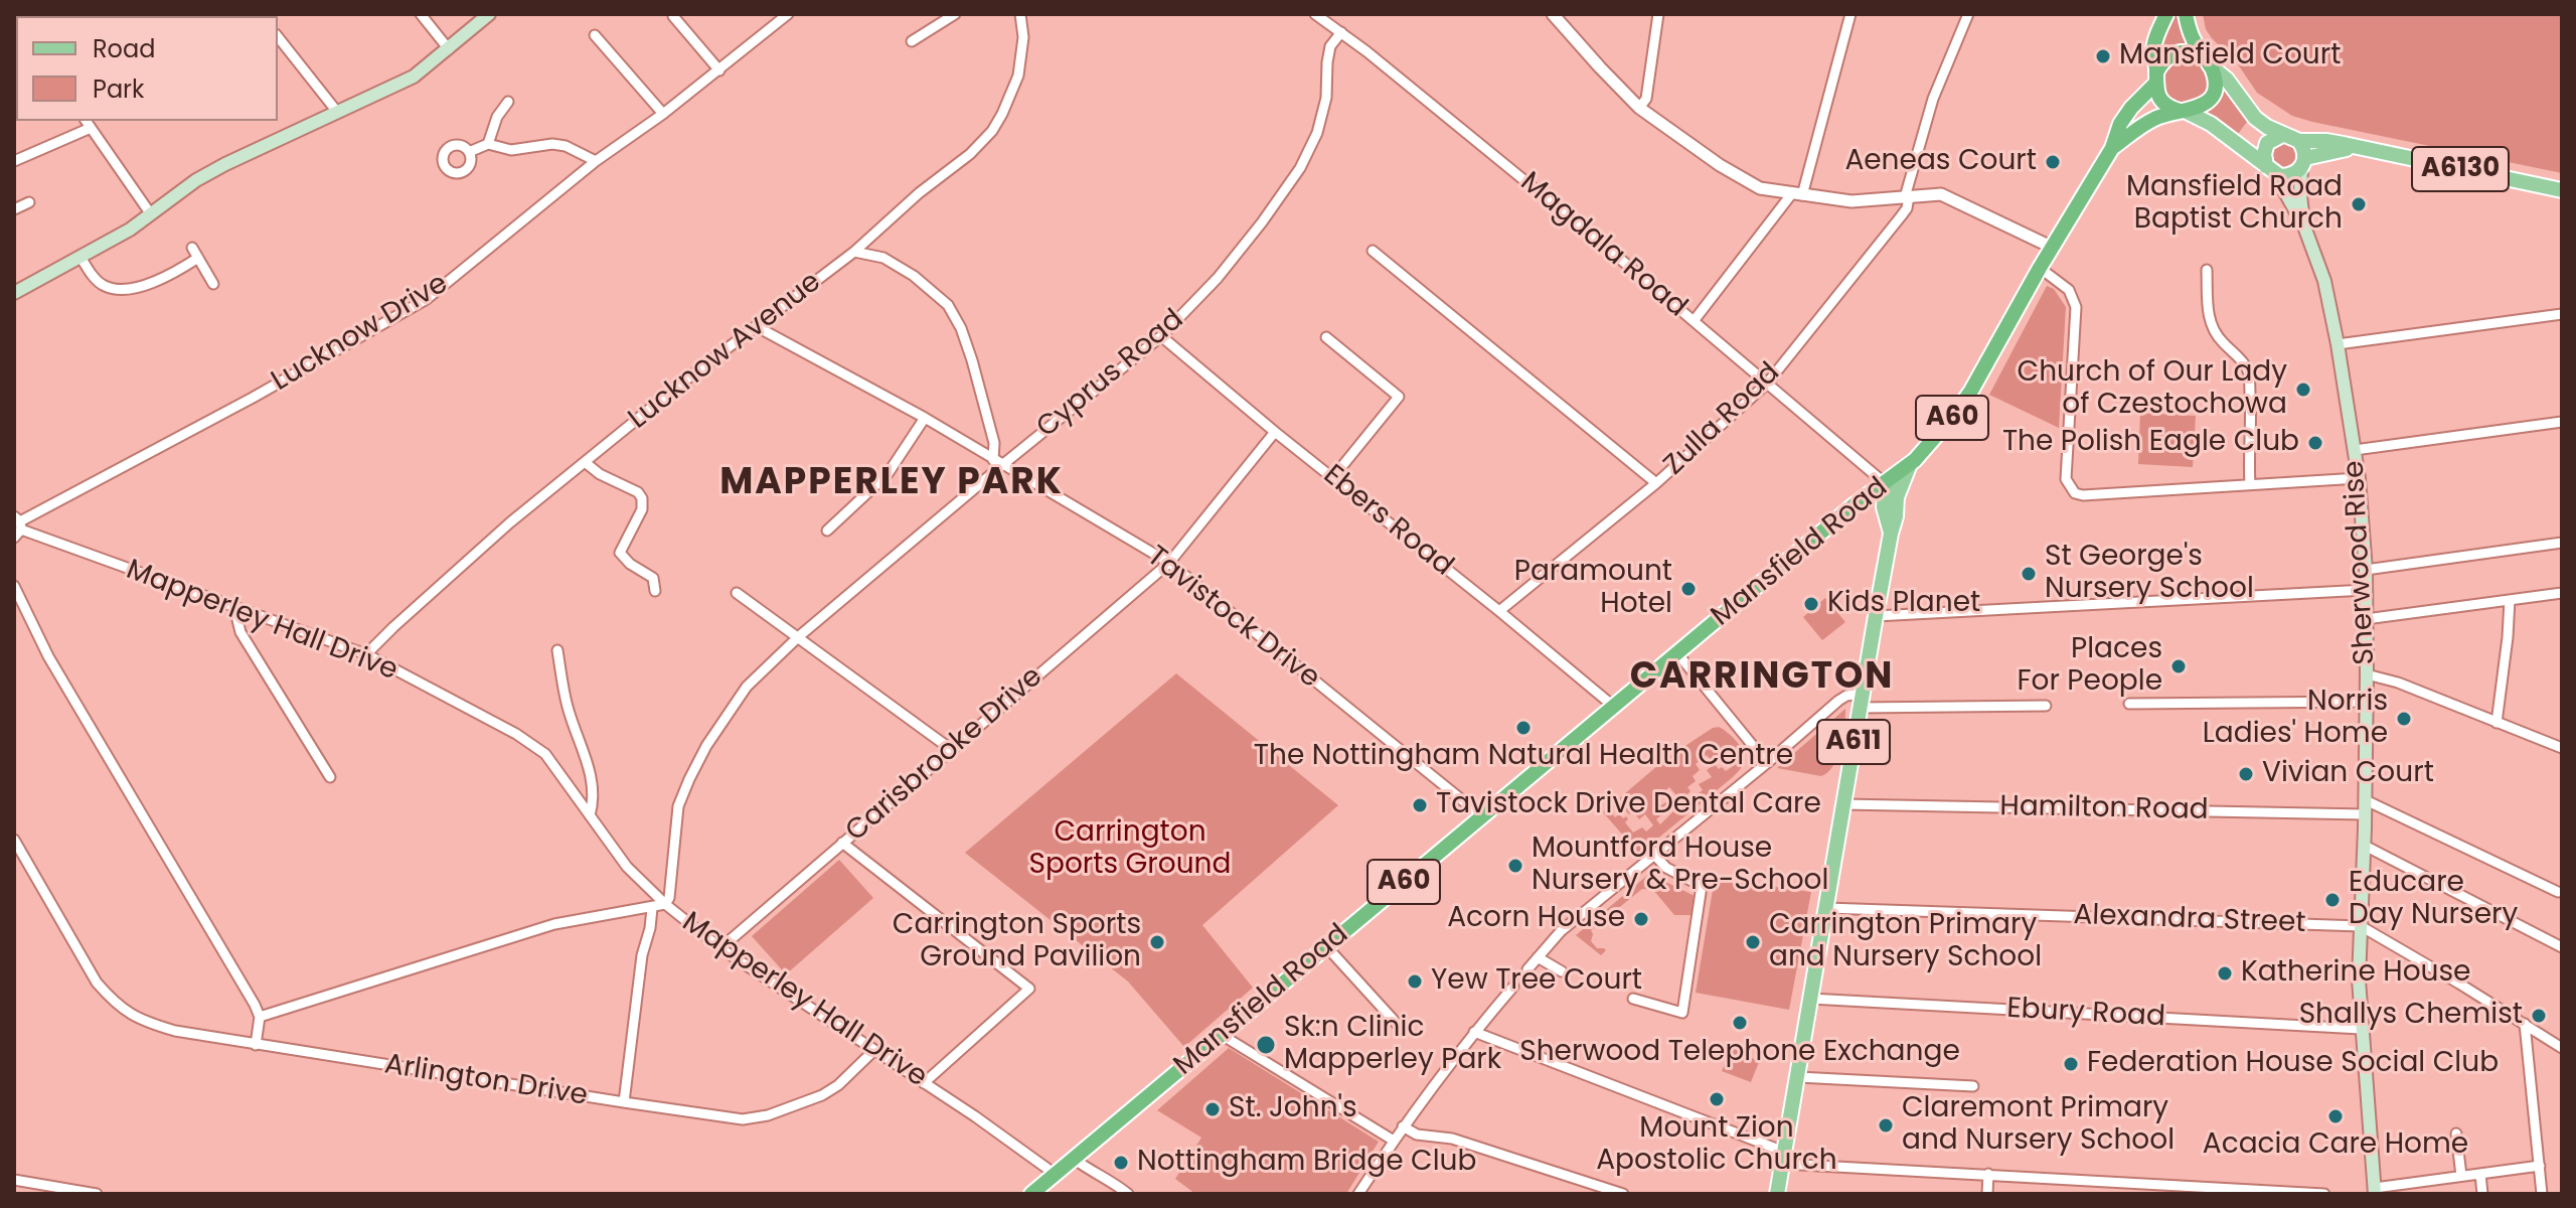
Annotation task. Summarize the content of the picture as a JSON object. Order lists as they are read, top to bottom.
{
  "streets": {
    "highway": ["A60", "Mansfield Road"],
    "main road": ["A6130", "Sherwood Rise", "A611"],
    "street": [
      "Magdala Road",
      "Lucknow Drive",
      "Lucknow Avenue",
      "Cyprus Road",
      "Zulla Road",
      "Ebers Road",
      "Tavistock Drive",
      "Mapperley Hall Drive",
      "Carisbrooke Drive",
      "Hamilton Road",
      "Alexandra Street",
      "Ebury Road",
      "Arlington Drive"
    ]
  },
  "crossings": [
    ["A6130", "Sherwood Rise"],
    ["Magdala Road", "Cyprus Road"],
    ["Magdala Road", "Zulla Road"],
    ["Magdala Road", "Mansfield Road"],
    ["Magdala Road", "A611"],
    ["Lucknow Drive", "Mapperley Hall Drive"],
    ["Lucknow Avenue", "Tavistock Drive"],
    ["Lucknow Avenue", "Mapperley Hall Drive"],
    ["Cyprus Road", "Ebers Road"],
    ["Cyprus Road", "Tavistock Drive"],
    ["Cyprus Road", "Mapperley Hall Drive"],
    ["Zulla Road", "Ebers Road"],
    ["Ebers Road", "Mansfield Road"],
    ["Ebers Road", "Carisbrooke Drive"],
    ["Mansfield Road", "Tavistock Drive"],
    ["Mansfield Road", "Mapperley Hall Drive"],
    ["Mansfield Road", "A611"],
    ["Sherwood Rise", "Hamilton Road"],
    ["Sherwood Rise", "Alexandra Street"],
    ["Sherwood Rise", "Ebury Road"],
    ["Tavistock Drive", "Carisbrooke Drive"],
    ["Mapperley Hall Drive", "Carisbrooke Drive"],
    ["Mapperley Hall Drive", "Arlington Drive"],
    ["A611", "Hamilton Road"],
    ["A611", "Alexandra Street"],
    ["A611", "Ebury Road"]
  ],
  "districts": ["MAPPERLEY PARK", "CARRINGTON"],
  "parks": ["Carrington Sports Ground"],
  "places": [
    "Mansfield Court",
    "Aeneas Court",
    "Mansfield Road Baptist Church",
    "Church of Our Lady of Czestochowa",
    "The Polish Eagle Club",
    "St George's Nursery School",
    "Paramount Hotel",
    "Kids Planet",
    "Places For People",
    "Norris Ladies' Home",
    "The Nottingham Natural Health Centre",
    "Vivian Court",
    "Tavistock Drive Dental Care",
    "Mountford House Nursery & Pre-School",
    "Educare Day Nursery",
    "Acorn House",
    "Carrington Sports Ground Pavilion",
    "Carrington Primary and Nursery School",
    "Katherine House",
    "Yew Tree Court",
    "Shallys Chemist",
    "Sherwood Telephone Exchange",
    "Sk:n Clinic Mapperley Park",
    "Federation House Social Club",
    "Mount Zion Apostolic Church",
    "St. John's",
    "Acacia Care Home",
    "Claremont Primary and Nursery School",
    "Nottingham Bridge Club"
  ],
  "legend": ["Road", "Park"]
}
